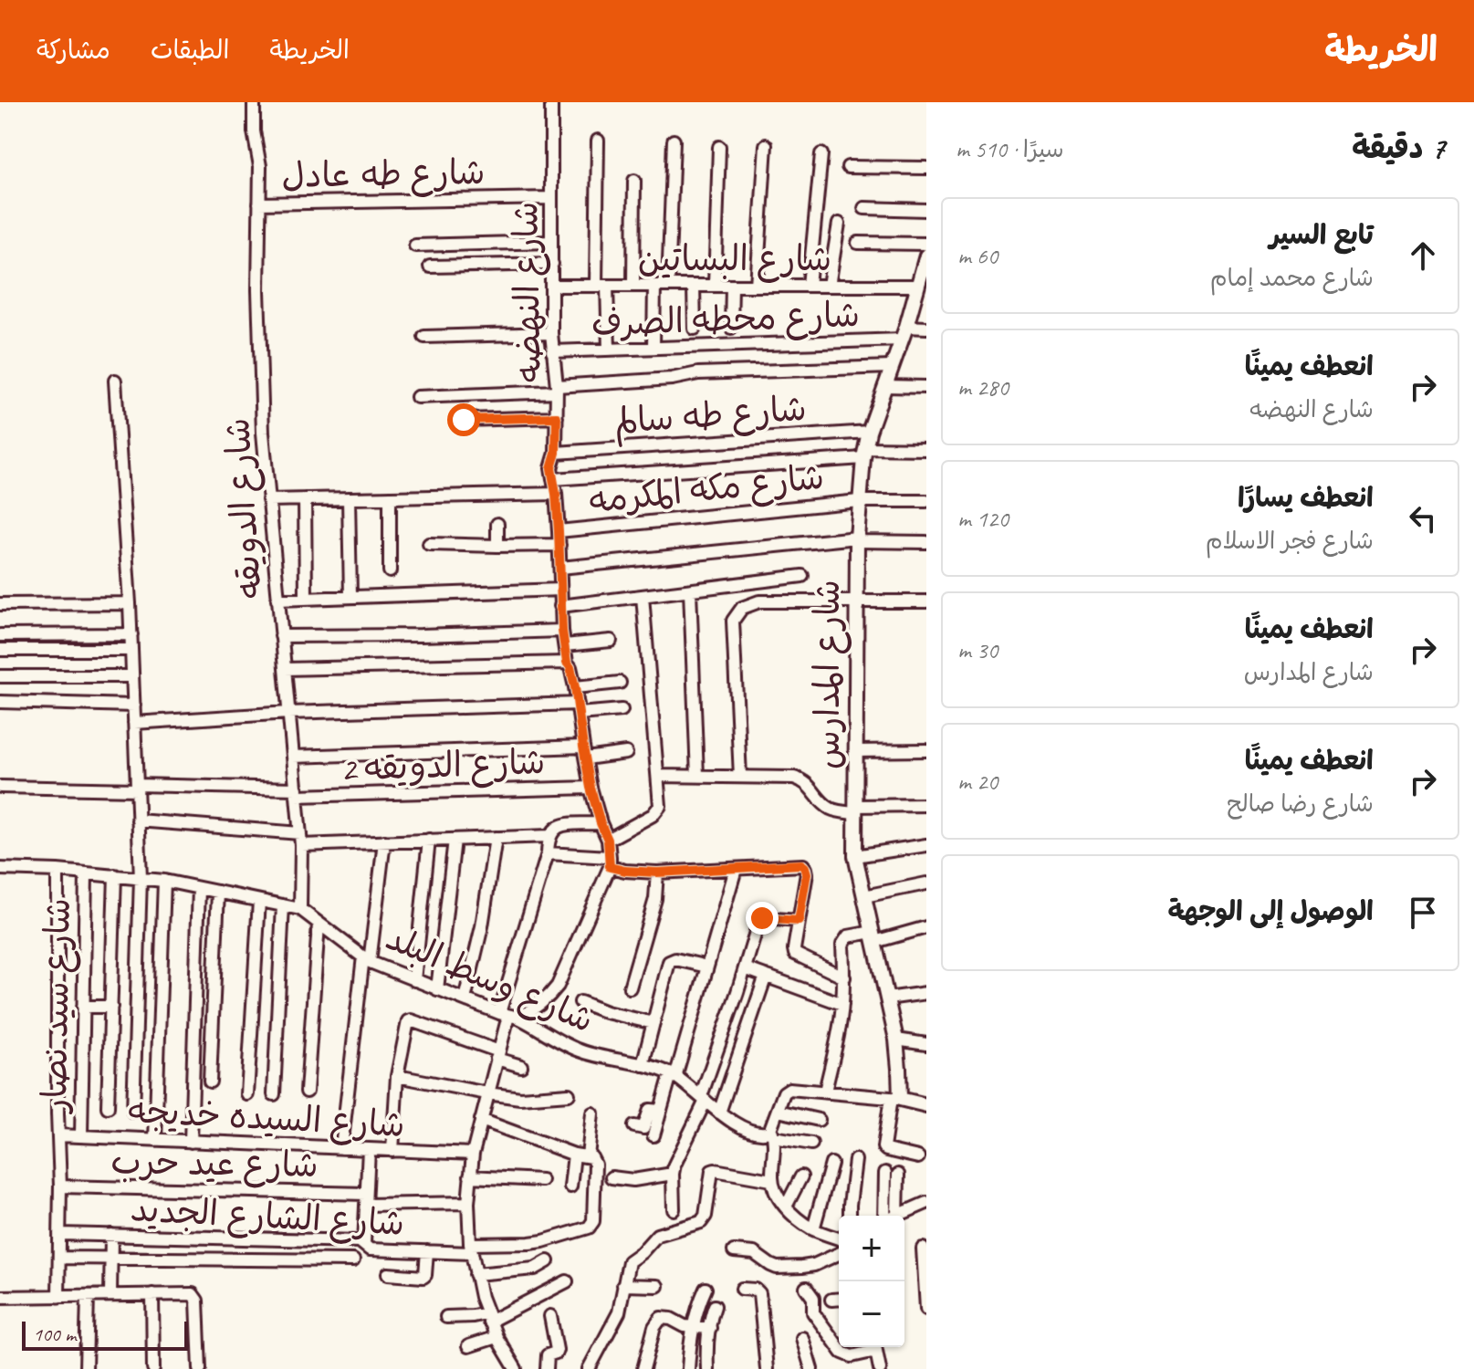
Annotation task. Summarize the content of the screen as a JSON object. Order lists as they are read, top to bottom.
{
  "streets": {
    "street": [
      "شارع طه عادل",
      "شارع البساتين",
      "شارع النهضه",
      "شارع محطه الصرف",
      "شارع طه سالم",
      "شارع مكه المكرمه",
      "شارع الدويقه",
      "شارع المدارس",
      "شارع الدويقه 2",
      "شارع وسط البلد",
      "شارع سيد نصار",
      "شارع السيده خديجه",
      "شارع عيد حرب",
      "شارع الشارع الجديد"
    ]
  },
  "crossings": [
    ["شارع طه عادل", "شارع النهضه"],
    ["شارع طه عادل", "شارع الدويقه"],
    ["شارع البساتين", "شارع النهضه"],
    ["شارع البساتين", "شارع المدارس"],
    ["شارع النهضه", "شارع محطه الصرف"],
    ["شارع النهضه", "شارع طه سالم"],
    ["شارع النهضه", "شارع مكه المكرمه"],
    ["شارع النهضه", "شارع الدويقه 2"],
    ["شارع محطه الصرف", "شارع المدارس"],
    ["شارع طه سالم", "شارع المدارس"],
    ["شارع مكه المكرمه", "شارع المدارس"],
    ["شارع الدويقه", "شارع الدويقه 2"],
    ["شارع الدويقه", "شارع وسط البلد"],
    ["شارع وسط البلد", "شارع سيد نصار"],
    ["شارع سيد نصار", "شارع السيده خديجه"]
  ],
  "scale_bar": "100 m",
  "page": {
    "header": "الخريطة",
    "nav": ["الخريطة", "الطبقات", "مشاركة"],
    "heading": ["7 دقيقة", "سيرًا · 510 m"],
    "list": [
      ["تابع السير", "شارع محمد إمام", "60 m"],
      ["انعطف يمينًا", "شارع النهضه", "280 m"],
      ["انعطف يسارًا", "شارع فجر الاسلام", "120 m"],
      ["انعطف يمينًا", "شارع المدارس", "30 m"],
      ["انعطف يمينًا", "شارع رضا صالح", "20 m"],
      "الوصول إلى الوجهة"
    ],
    "map_buttons": ["+", "−"],
    "scale": "100 m"
  }
}
